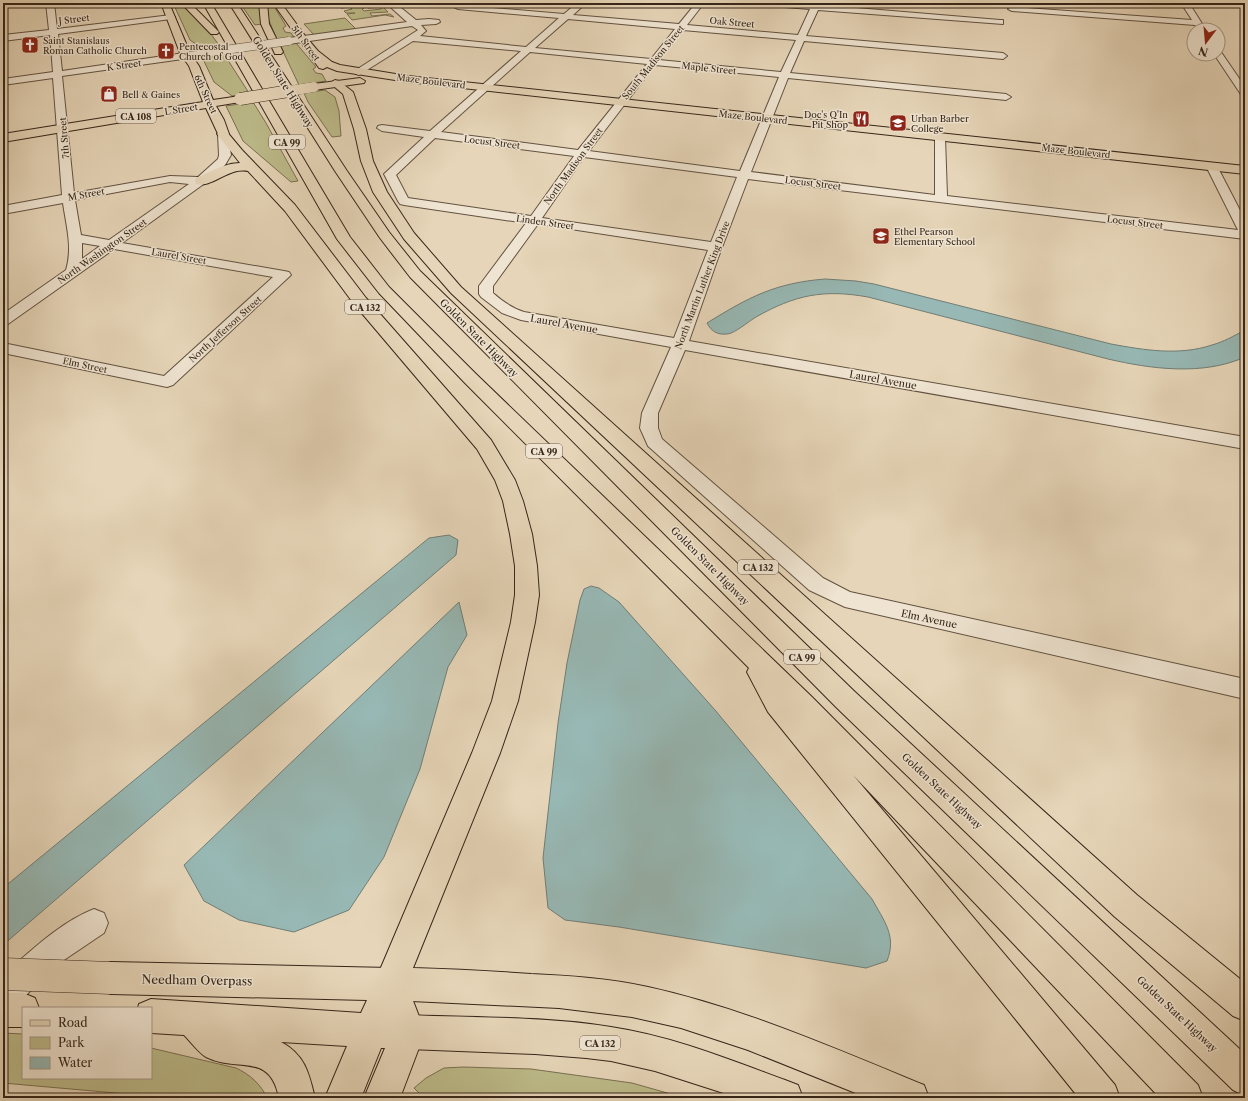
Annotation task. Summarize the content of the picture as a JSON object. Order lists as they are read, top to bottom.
{
  "streets": {
    "main road": [
      "5th Street",
      "Maze Boulevard",
      "Golden State Highway",
      "6th Street",
      "L Street",
      "CA 108",
      "CA 99",
      "CA 132",
      "Needham Overpass"
    ],
    "street": [
      "J Street",
      "Oak Street",
      "South Madison Street",
      "K Street",
      "Maple Street",
      "7th Street",
      "Locust Street",
      "North Madison Street",
      "M Street",
      "Linden Street",
      "North Washington Street",
      "Laurel Street",
      "North Martin Luther King Drive",
      "Laurel Avenue",
      "North Jefferson Street",
      "Elm Street",
      "Elm Avenue"
    ]
  },
  "crossings": [
    ["J Street", "6th Street"],
    ["J Street", "7th Street"],
    ["Oak Street", "South Madison Street"],
    ["Oak Street", "North Martin Luther King Drive"],
    ["5th Street", "K Street"],
    ["5th Street", "Maze Boulevard"],
    ["5th Street", "L Street"],
    ["5th Street", "CA 132"],
    ["South Madison Street", "Maple Street"],
    ["South Madison Street", "Maze Boulevard"],
    ["South Madison Street", "North Madison Street"],
    ["K Street", "6th Street"],
    ["K Street", "7th Street"],
    ["Maple Street", "North Martin Luther King Drive"],
    ["Maze Boulevard", "L Street"],
    ["Maze Boulevard", "North Madison Street"],
    ["Maze Boulevard", "North Martin Luther King Drive"],
    ["6th Street", "L Street"],
    ["6th Street", "M Street"],
    ["6th Street", "CA 132"],
    ["L Street", "7th Street"],
    ["L Street", "CA 132"],
    ["7th Street", "M Street"],
    ["7th Street", "North Washington Street"],
    ["7th Street", "Laurel Street"],
    ["Locust Street", "North Madison Street"],
    ["Locust Street", "Linden Street"],
    ["Locust Street", "North Martin Luther King Drive"],
    ["North Madison Street", "Linden Street"],
    ["North Madison Street", "Laurel Avenue"],
    ["M Street", "North Washington Street"],
    ["Linden Street", "North Martin Luther King Drive"],
    ["North Washington Street", "Laurel Street"],
    ["Laurel Street", "North Jefferson Street"],
    ["North Martin Luther King Drive", "Laurel Avenue"],
    ["North Martin Luther King Drive", "Elm Avenue"],
    ["CA 132", "Needham Overpass"],
    ["North Jefferson Street", "Elm Street"]
  ],
  "places": {
    "church": ["Saint Stanislaus Roman Catholic Church", "Pentecostal Church of God"],
    "shop": ["Bell & Gaines"],
    "restaurant": ["Doc's Q'In Pit Shop"],
    "school or university": ["Urban Barber College", "Ethel Pearson Elementary School"]
  },
  "legend": ["Road", "Park", "Water"],
  "north": "bottom"
}
